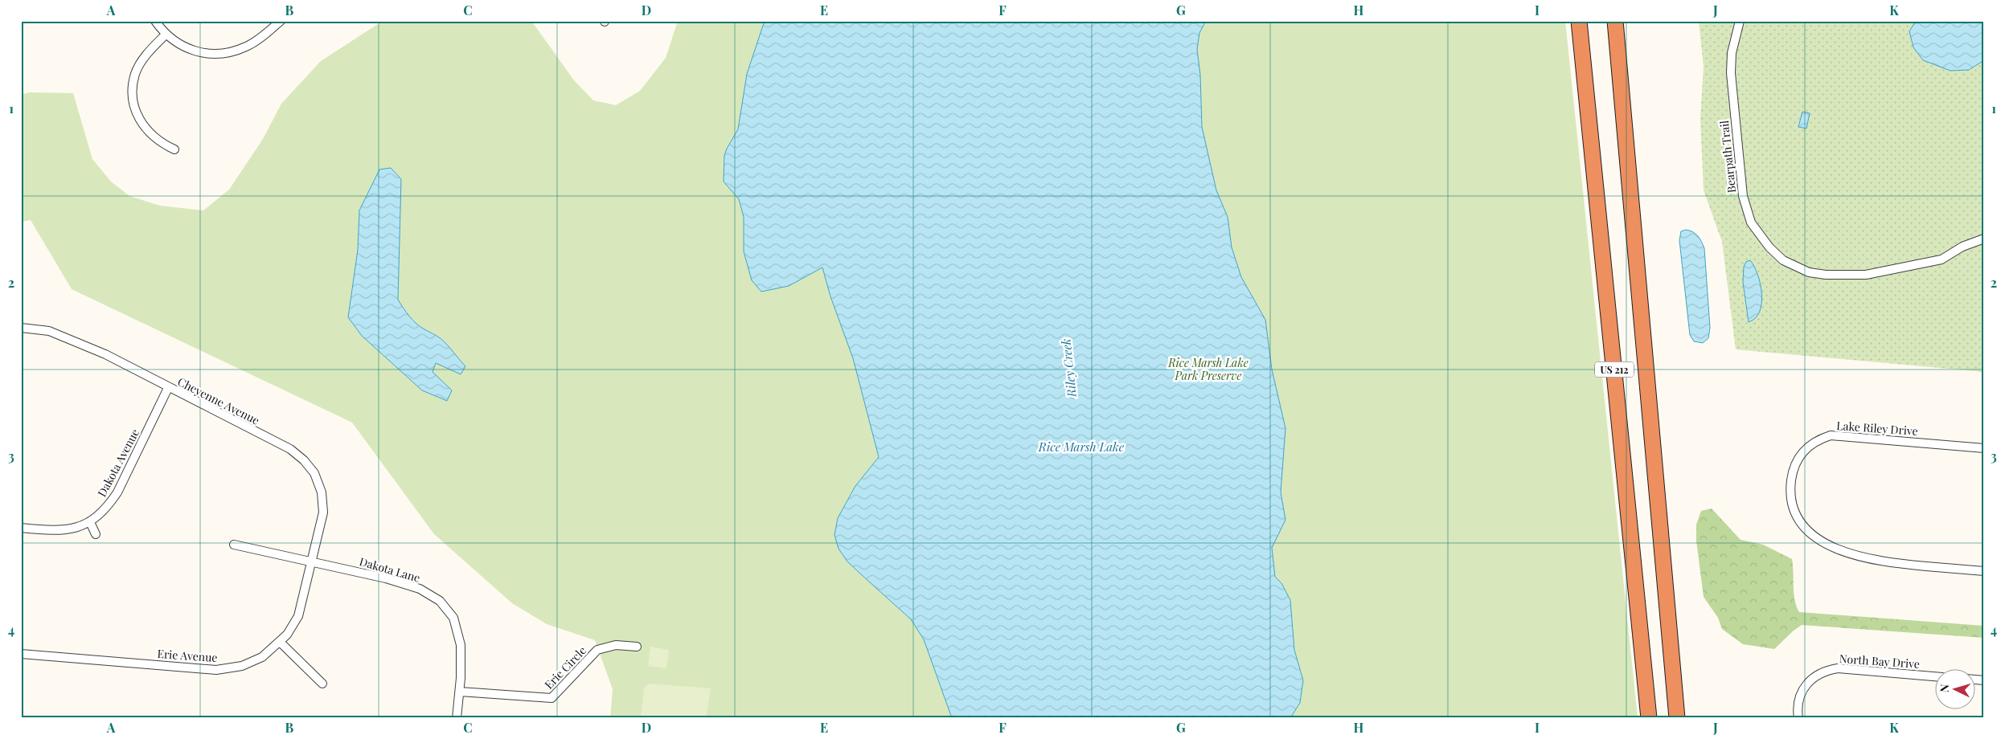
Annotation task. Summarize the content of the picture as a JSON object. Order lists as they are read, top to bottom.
{
  "streets": {
    "highway": ["US 212"],
    "street": [
      "Bearpath Trail",
      "Cheyenne Avenue",
      "Lake Riley Drive",
      "Dakota Avenue",
      "Dakota Lane",
      "Erie Avenue",
      "North Bay Drive",
      "Erie Circle"
    ]
  },
  "crossings": [
    ["Cheyenne Avenue", "Dakota Avenue"],
    ["Cheyenne Avenue", "Dakota Lane"],
    ["Cheyenne Avenue", "Erie Avenue"],
    ["Dakota Lane", "Erie Avenue"],
    ["Dakota Lane", "Erie Circle"]
  ],
  "water": ["Riley Creek", "Rice Marsh Lake"],
  "parks": ["Rice Marsh Lake Park Preserve"],
  "north": "left",
  "grid": {
    "columns": [
      "A",
      "B",
      "C",
      "D",
      "E",
      "F",
      "G",
      "H",
      "I",
      "J",
      "K"
    ],
    "rows": [
      "1",
      "2",
      "3",
      "4"
    ]
  }
}
